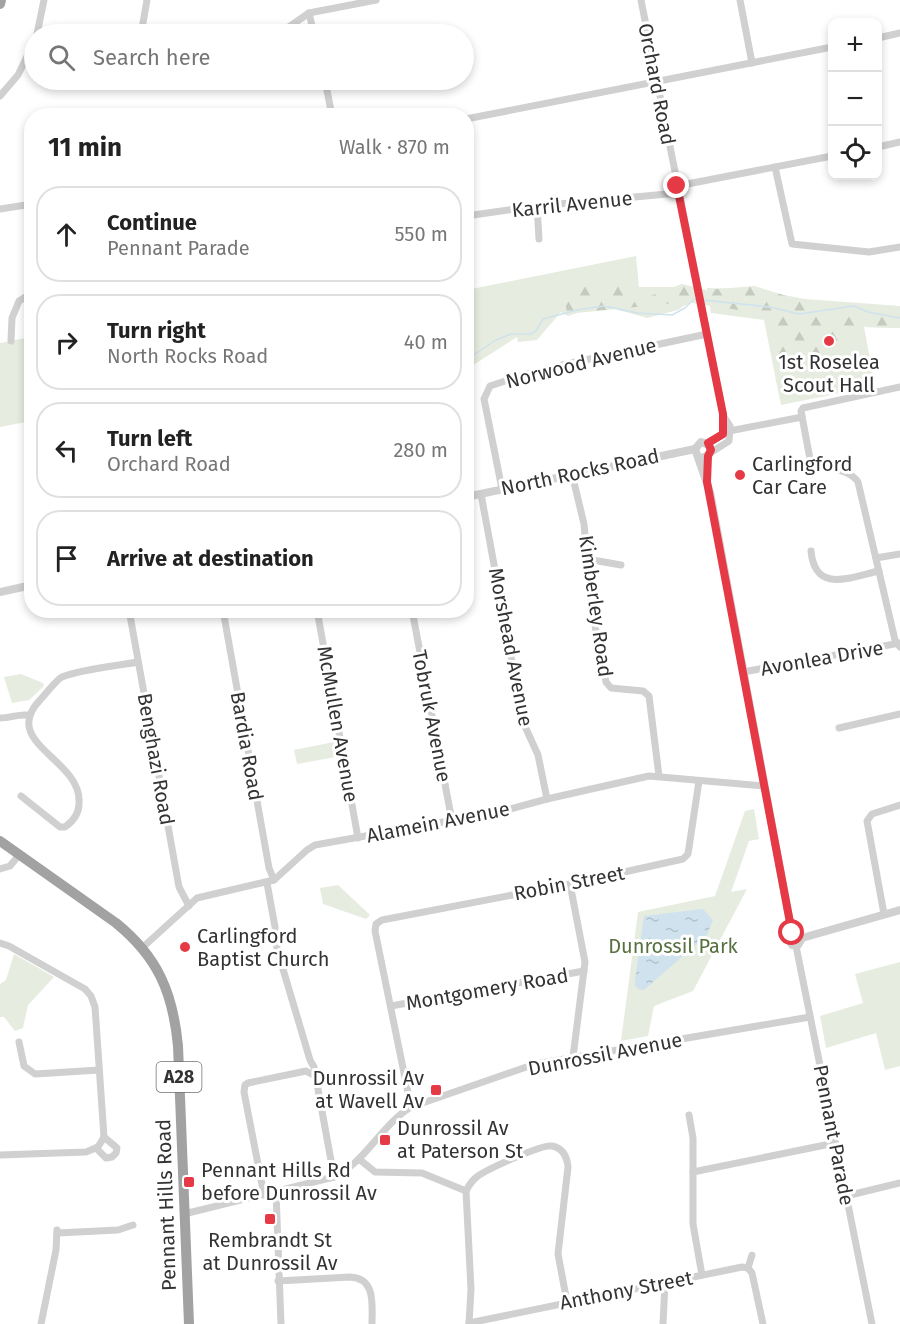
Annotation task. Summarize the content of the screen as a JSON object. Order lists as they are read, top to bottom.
{
  "streets": {
    "highway": ["A28", "Pennant Hills Road"],
    "street": [
      "Orchard Road",
      "Karril Avenue",
      "Norwood Avenue",
      "North Rocks Road",
      "Kimberley Road",
      "Morshead Avenue",
      "Avonlea Drive",
      "Tobruk Avenue",
      "McMullen Avenue",
      "Bardia Road",
      "Benghazi Road",
      "Alamein Avenue",
      "Robin Street",
      "Montgomery Road",
      "Dunrossil Avenue",
      "Pennant Parade",
      "Anthony Street"
    ]
  },
  "crossings": [
    ["Orchard Road", "Karril Avenue"],
    ["Orchard Road", "Norwood Avenue"],
    ["Norwood Avenue", "North Rocks Road"],
    ["North Rocks Road", "Kimberley Road"],
    ["North Rocks Road", "Morshead Avenue"],
    ["Kimberley Road", "Alamein Avenue"],
    ["Morshead Avenue", "Alamein Avenue"],
    ["Tobruk Avenue", "Alamein Avenue"],
    ["McMullen Avenue", "Alamein Avenue"],
    ["Bardia Road", "Alamein Avenue"],
    ["Bardia Road", "Dunrossil Avenue"],
    ["Benghazi Road", "Alamein Avenue"],
    ["Alamein Avenue", "Robin Street"],
    ["Alamein Avenue", "Pennant Hills Road"],
    ["Robin Street", "Montgomery Road"],
    ["Dunrossil Avenue", "Pennant Parade"],
    ["Dunrossil Avenue", "Pennant Hills Road"]
  ],
  "parks": ["Dunrossil Park"],
  "places": {
    "other": ["1st Roselea Scout Hall", "Carlingford Car Care", "Carlingford Baptist Church"],
    "transit": [
      "Dunrossil Av at Wavell Av",
      "Dunrossil Av at Paterson St",
      "Pennant Hills Rd before Dunrossil Av",
      "Rembrandt St at Dunrossil Av"
    ]
  },
  "page": {
    "map_buttons": ["+", "−"],
    "search": "Search here",
    "heading": ["11 min", "Walk · 870 m"],
    "list": [
      ["Continue", "Pennant Parade", "550 m"],
      ["Turn right", "North Rocks Road", "40 m"],
      ["Turn left", "Orchard Road", "280 m"],
      "Arrive at destination"
    ]
  }
}
